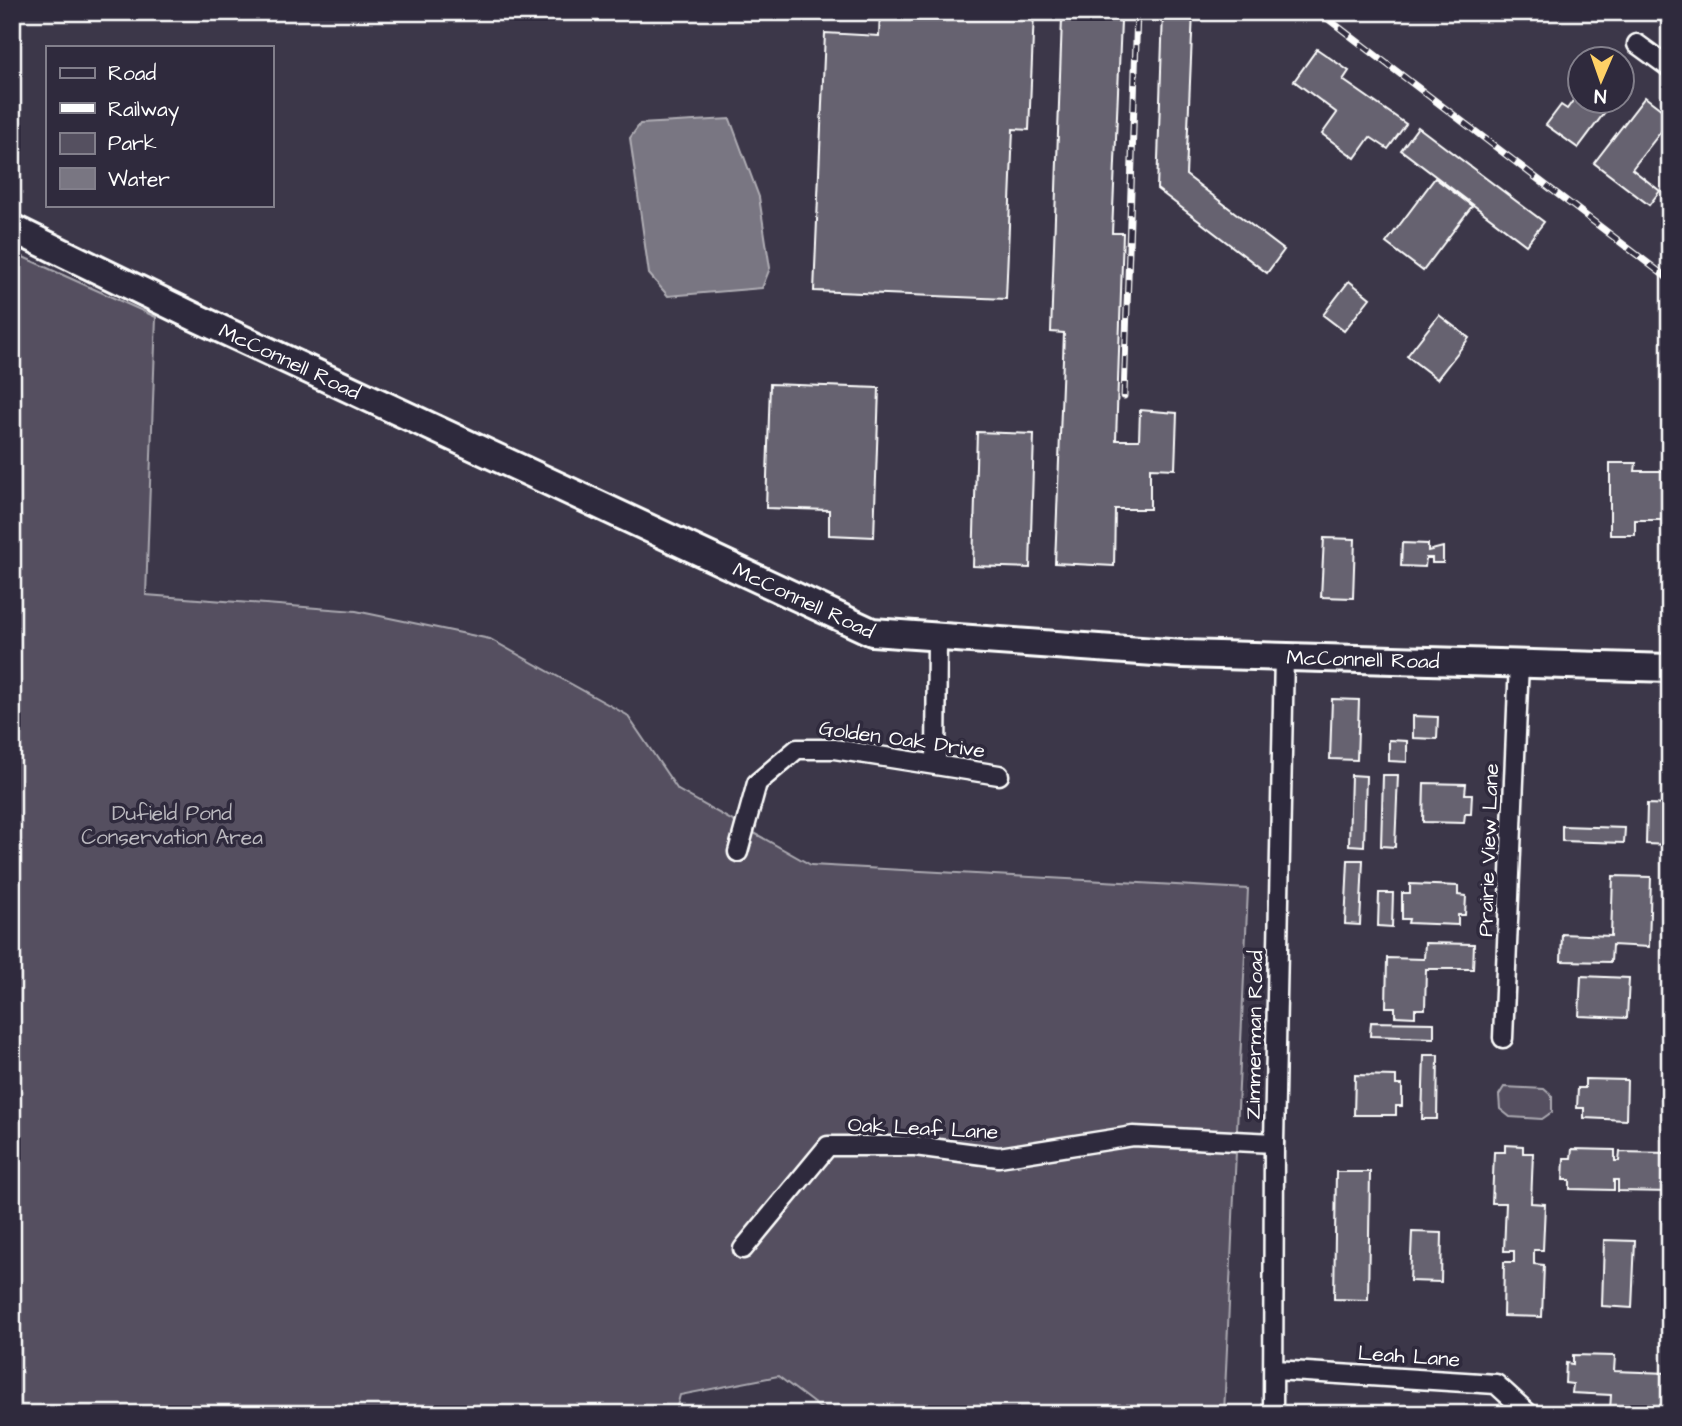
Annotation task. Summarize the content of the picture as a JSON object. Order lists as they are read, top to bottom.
{
  "streets": {
    "street": [
      "McConnell Road",
      "Golden Oak Drive",
      "Prairie View Lane",
      "Zimmerman Road",
      "Oak Leaf Lane",
      "Leah Lane"
    ]
  },
  "crossings": [
    ["McConnell Road", "Prairie View Lane"],
    ["McConnell Road", "Zimmerman Road"],
    ["Zimmerman Road", "Oak Leaf Lane"],
    ["Zimmerman Road", "Leah Lane"]
  ],
  "parks": ["Dufield Pond Conservation Area"],
  "legend": [
    "Road",
    "Railway",
    "Park",
    "Water"
  ],
  "north": "bottom"
}
